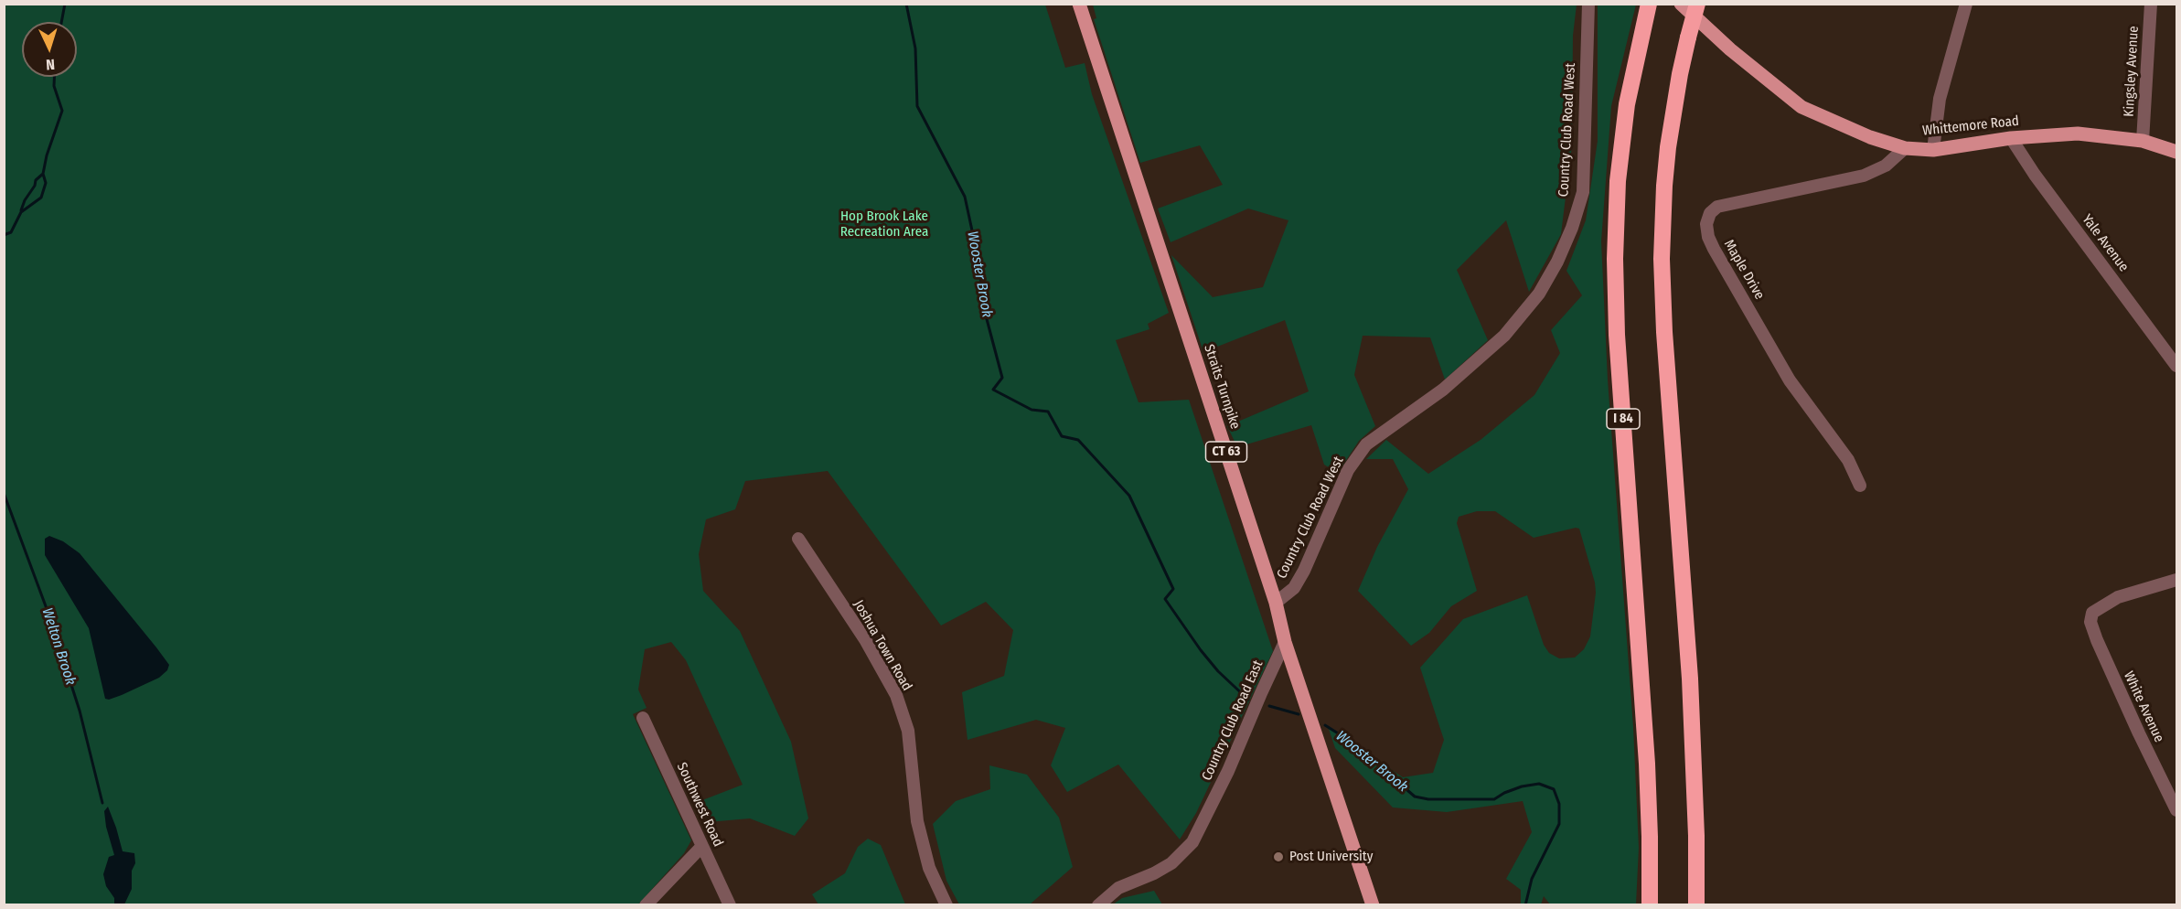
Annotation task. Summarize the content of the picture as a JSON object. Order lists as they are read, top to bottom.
{
  "streets": {
    "highway": ["I 84"],
    "main road": ["Whittemore Road", "Straits Turnpike", "CT 63"],
    "street": [
      "Kingsley Avenue",
      "Country Club Road West",
      "Yale Avenue",
      "Maple Drive",
      "Joshua Town Road",
      "White Avenue",
      "Country Club Road East",
      "Southwest Road"
    ]
  },
  "crossings": [
    ["Kingsley Avenue", "Whittemore Road"],
    ["Whittemore Road", "Yale Avenue"],
    ["Whittemore Road", "Maple Drive"],
    ["Country Club Road West", "Straits Turnpike"],
    ["Straits Turnpike", "Country Club Road East"]
  ],
  "water": ["Wooster Brook", "Welton Brook"],
  "parks": ["Hop Brook Lake Recreation Area"],
  "places": ["Post University"],
  "north": "bottom"
}
